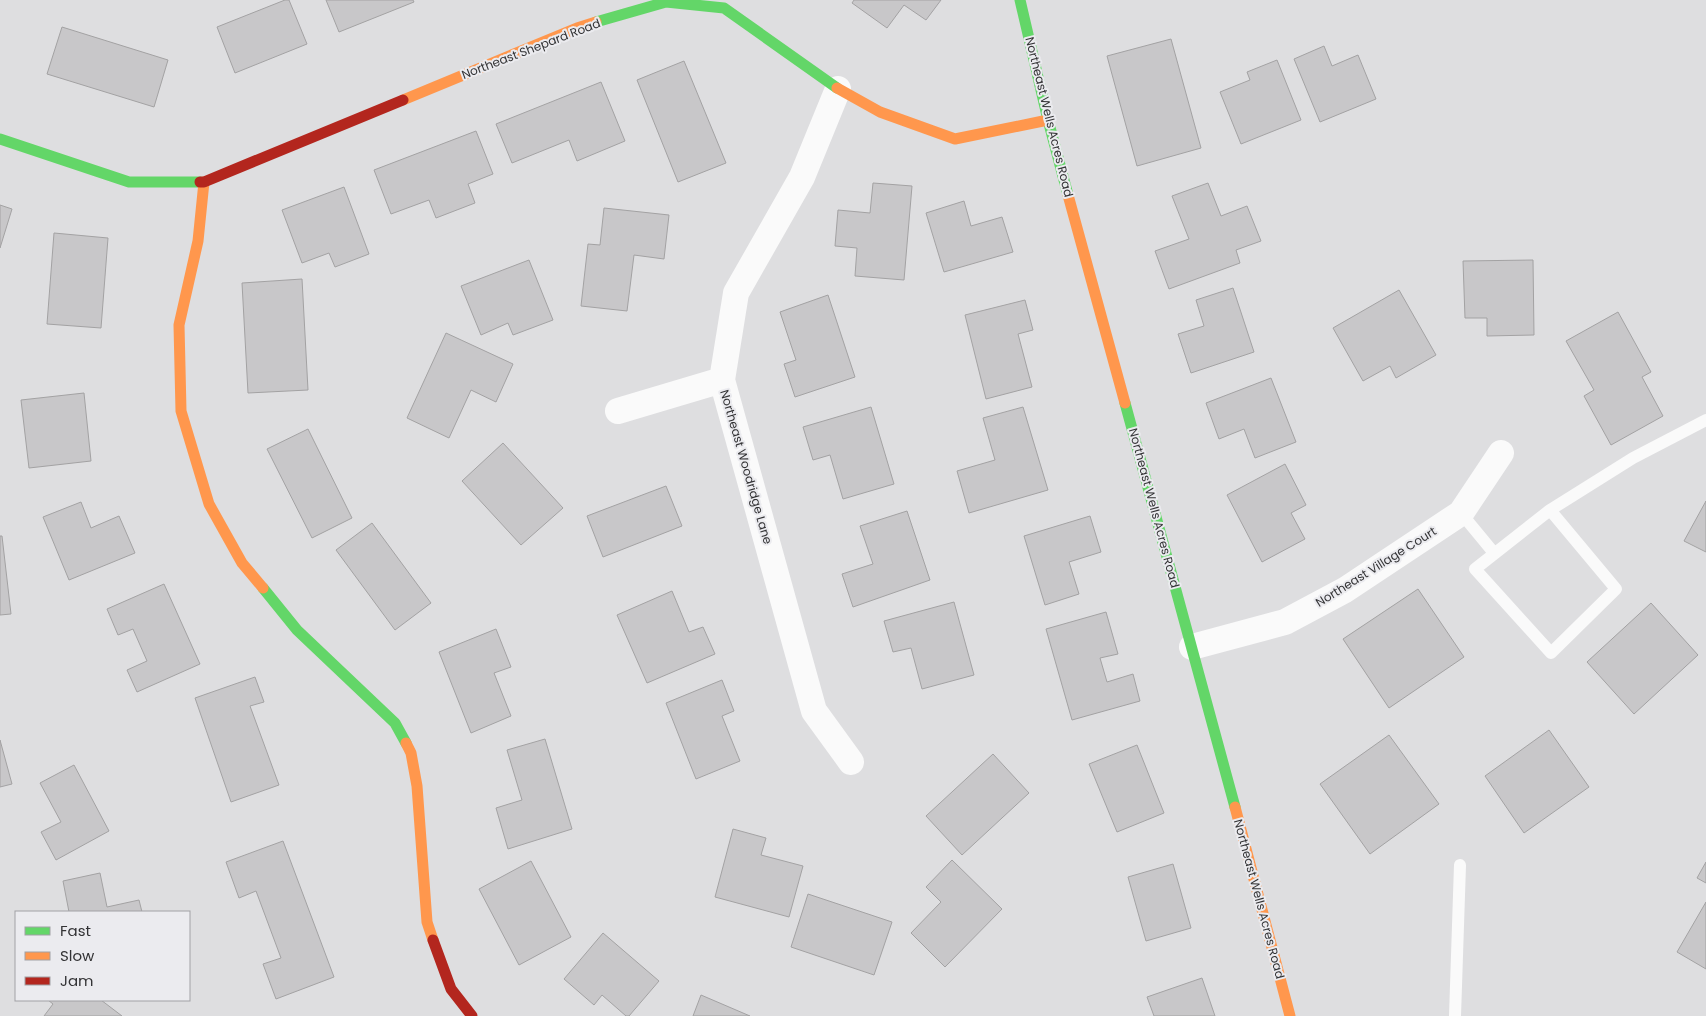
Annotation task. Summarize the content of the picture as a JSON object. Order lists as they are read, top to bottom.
{
  "streets": {
    "street": [
      "Northeast Shepard Road",
      "Northeast Wells Acres Road",
      "Northeast Woodridge Lane",
      "Northeast Village Court"
    ]
  },
  "crossings": [
    ["Northeast Shepard Road", "Northeast Wells Acres Road"],
    ["Northeast Shepard Road", "Northeast Woodridge Lane"],
    ["Northeast Wells Acres Road", "Northeast Village Court"]
  ],
  "legend": ["Fast", "Slow", "Jam"]
}
